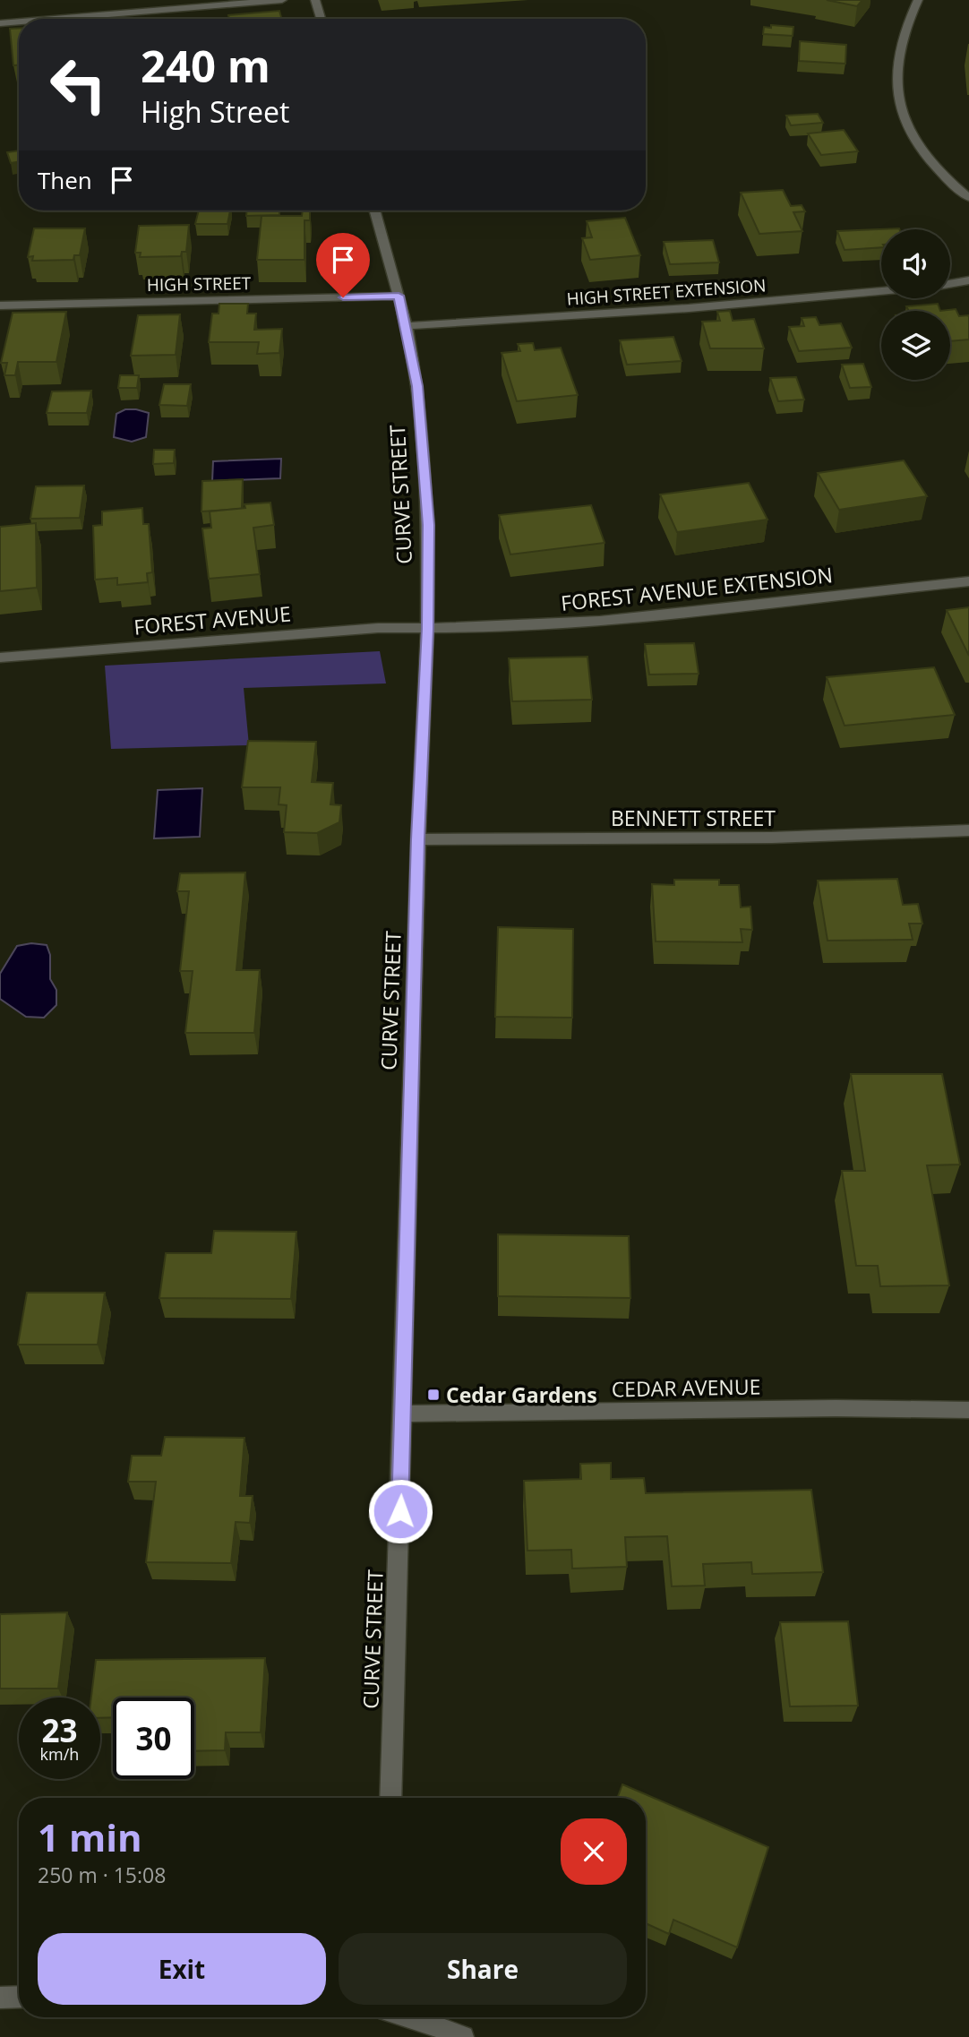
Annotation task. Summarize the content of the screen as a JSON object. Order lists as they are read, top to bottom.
{
  "streets": {
    "street": [
      "HIGH STREET",
      "HIGH STREET EXTENSION",
      "CURVE STREET",
      "FOREST AVENUE EXTENSION",
      "FOREST AVENUE",
      "BENNETT STREET",
      "CEDAR AVENUE"
    ]
  },
  "crossings": [
    ["HIGH STREET", "CURVE STREET"],
    ["HIGH STREET EXTENSION", "CURVE STREET"],
    ["CURVE STREET", "FOREST AVENUE EXTENSION"],
    ["CURVE STREET", "FOREST AVENUE"],
    ["CURVE STREET", "BENNETT STREET"],
    ["CURVE STREET", "CEDAR AVENUE"],
    ["FOREST AVENUE EXTENSION", "FOREST AVENUE"]
  ],
  "places": {
    "transit": ["Cedar Gardens"]
  },
  "page": {
    "turn": ["240 m", "High Street"],
    "then": "Then",
    "speed": "23 km/h",
    "limit": "30",
    "heading": ["1 min", "250 m · 15:08"],
    "buttons": ["Exit", "Share"]
  }
}
